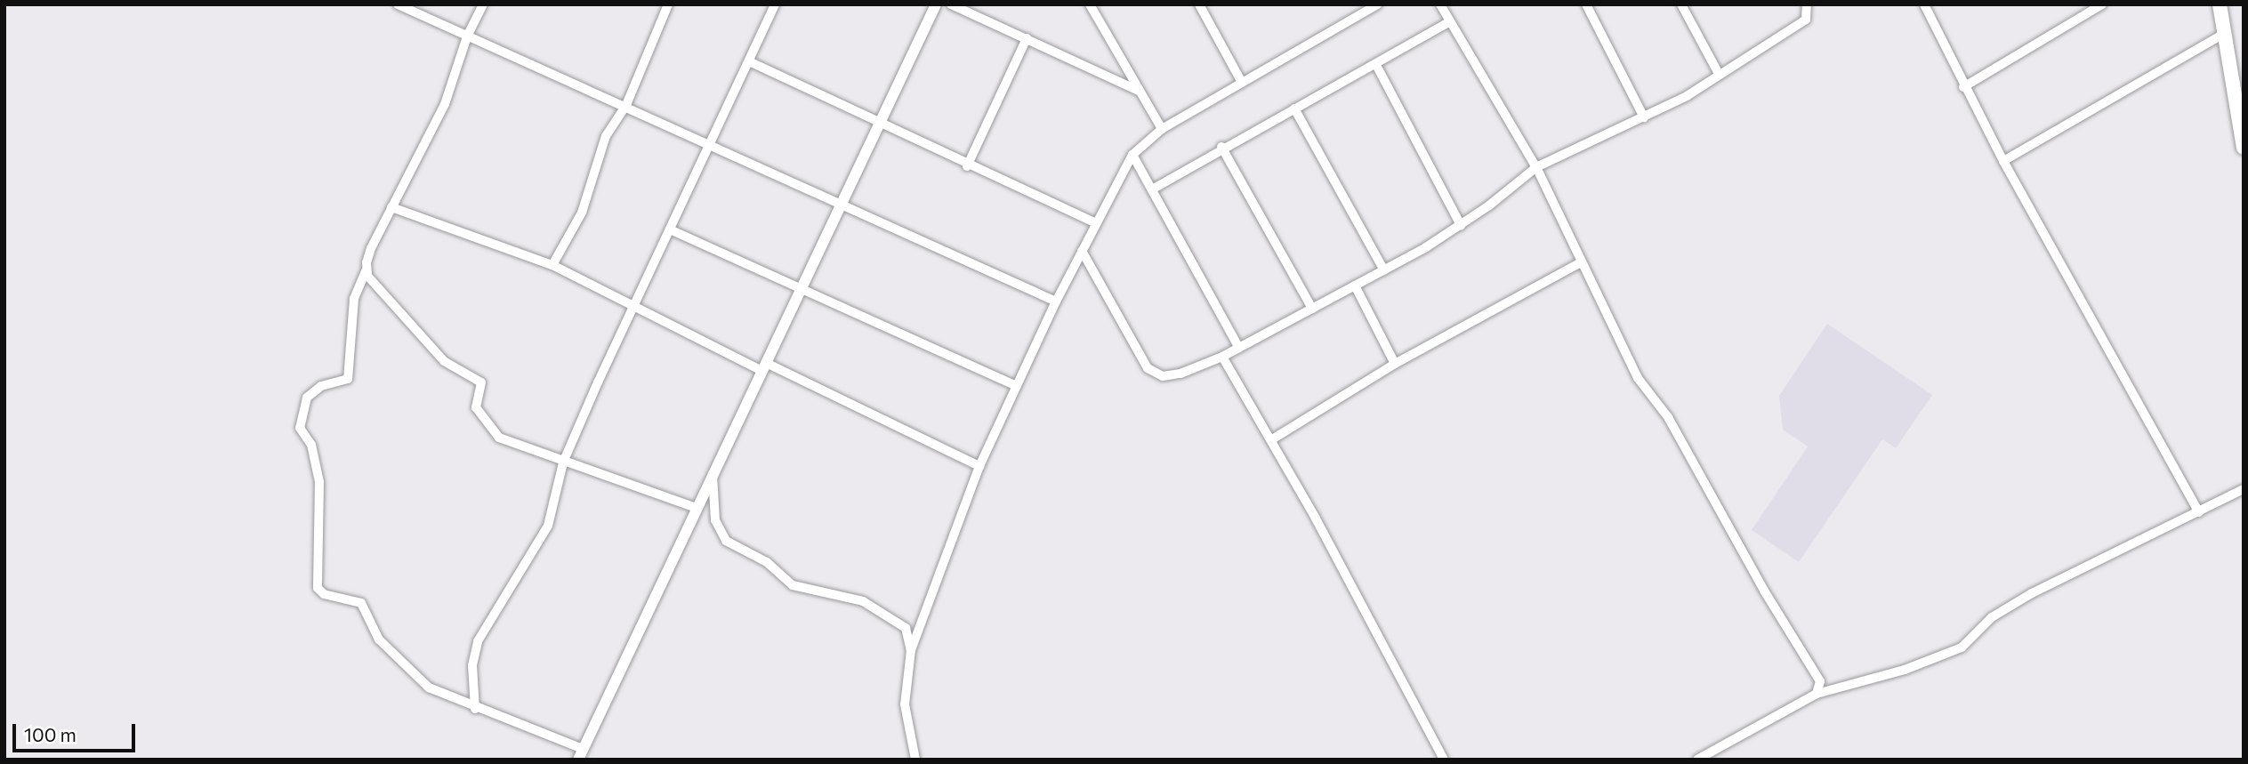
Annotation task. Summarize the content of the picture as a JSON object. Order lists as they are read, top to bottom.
{
  "scale_bar": "100 m"
}
